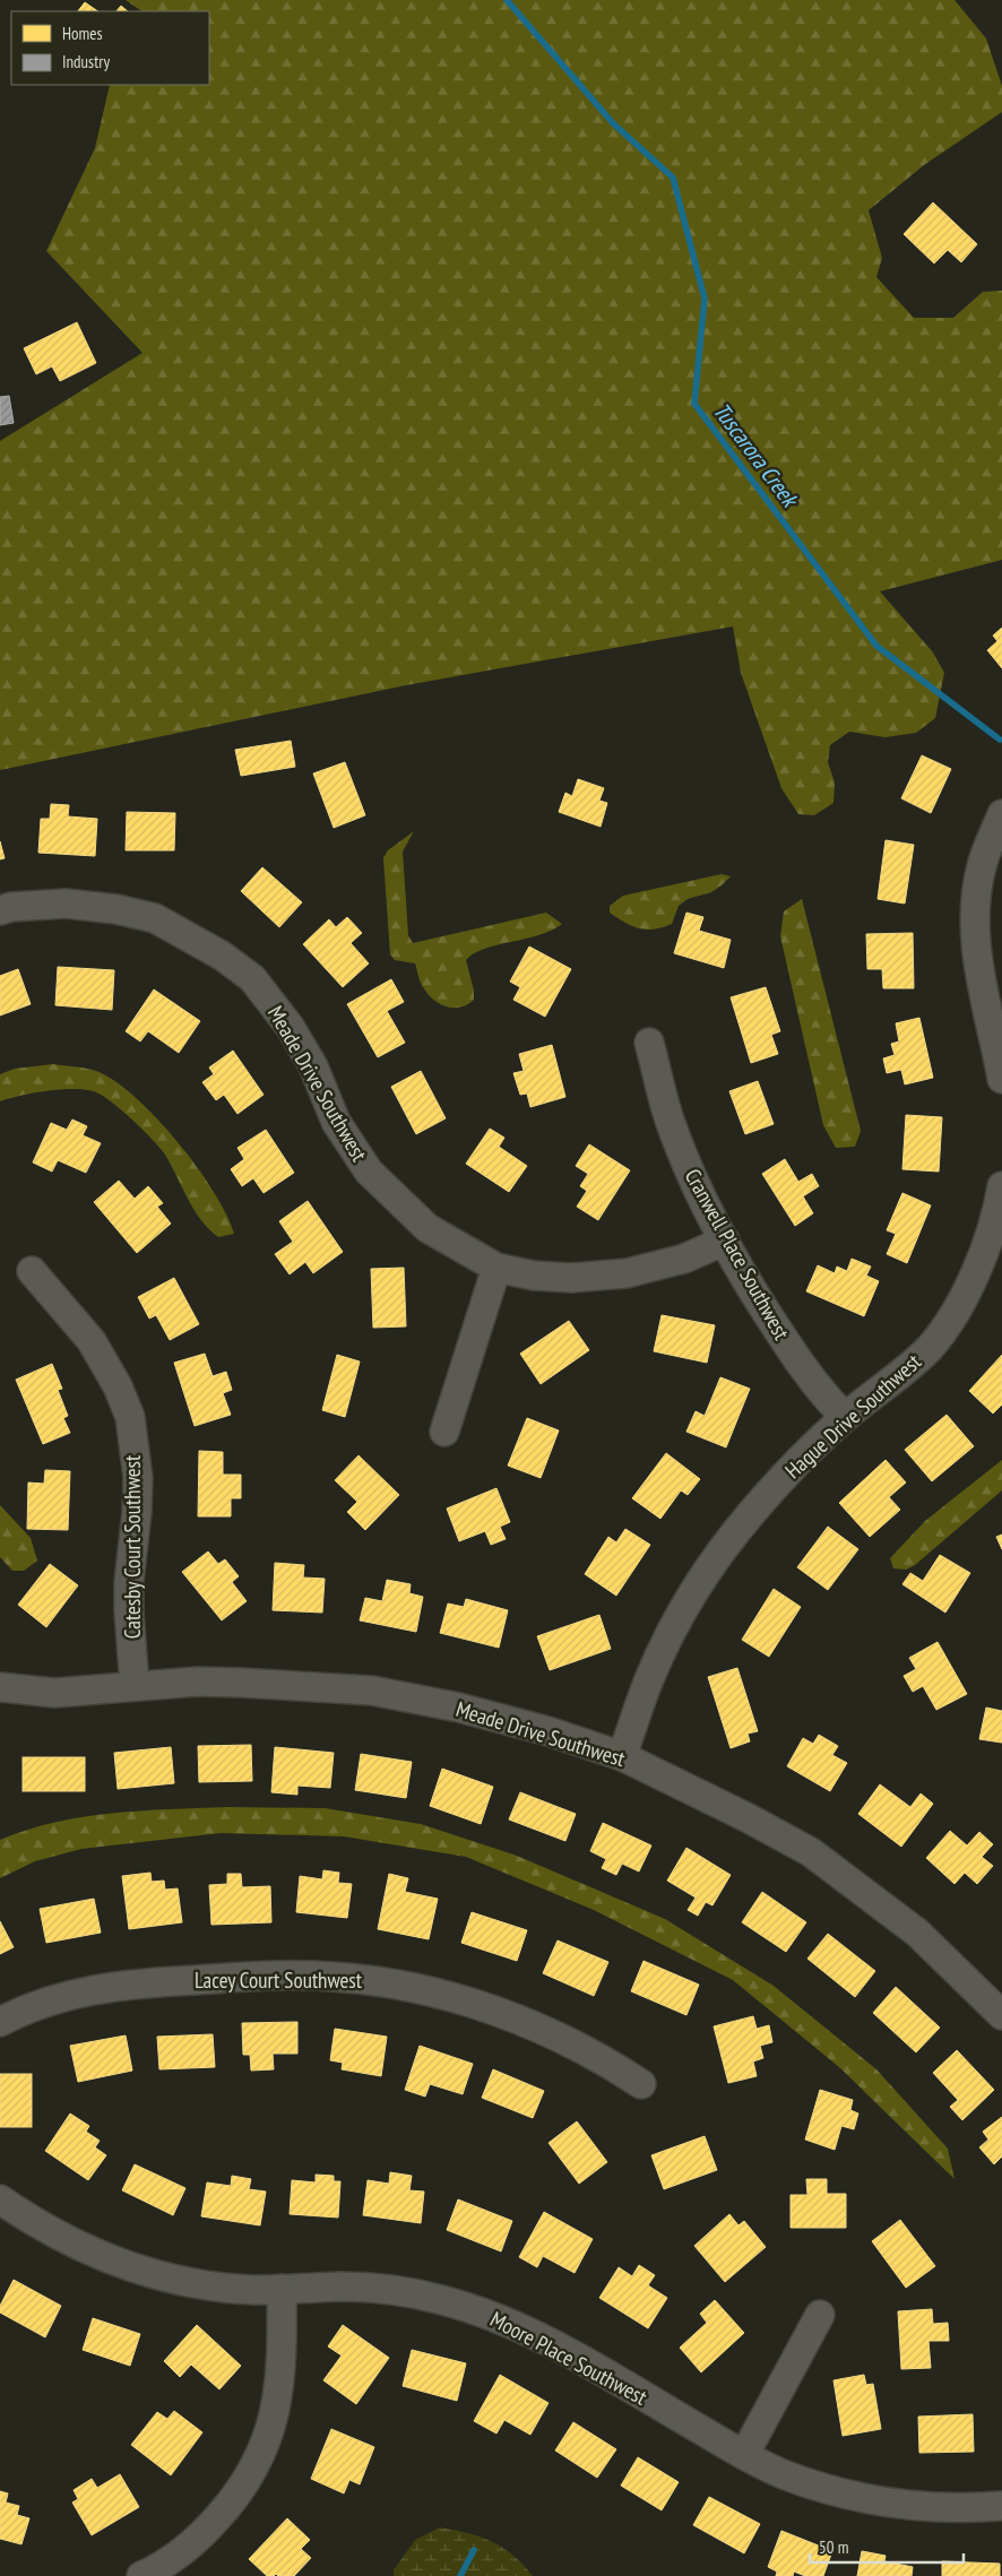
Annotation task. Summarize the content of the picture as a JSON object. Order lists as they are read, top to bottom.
{
  "streets": {
    "street": [
      "Meade Drive Southwest",
      "Cranwell Place Southwest",
      "Hague Drive Southwest",
      "Catesby Court Southwest",
      "Lacey Court Southwest",
      "Moore Place Southwest"
    ]
  },
  "crossings": [
    ["Meade Drive Southwest", "Cranwell Place Southwest"],
    ["Meade Drive Southwest", "Hague Drive Southwest"],
    ["Meade Drive Southwest", "Catesby Court Southwest"],
    ["Cranwell Place Southwest", "Hague Drive Southwest"]
  ],
  "water": ["Tuscarora Creek"],
  "legend": ["Homes", "Industry"],
  "scale_bar": "50 m"
}
